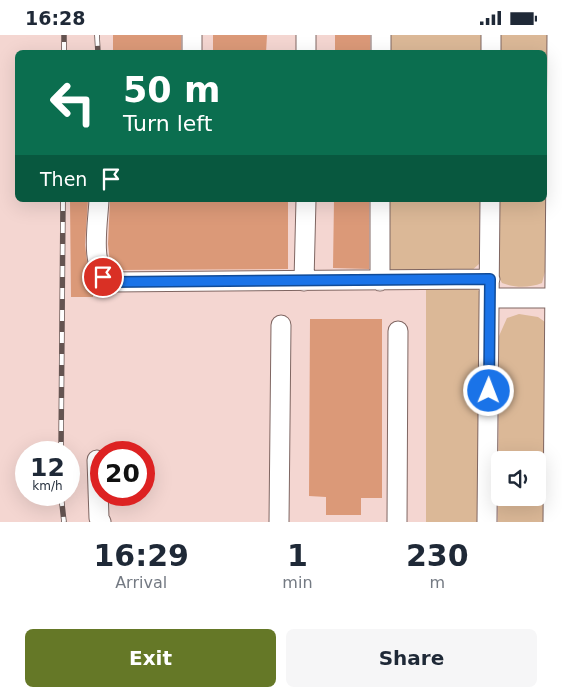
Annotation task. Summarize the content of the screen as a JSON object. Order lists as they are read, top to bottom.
{
  "page": {
    "status": "16:28",
    "turn": ["50 m", "Turn left"],
    "then": "Then",
    "speed": "12 km/h",
    "limit": "20",
    "eta": [
      "16:29",
      "Arrival",
      "1",
      "min",
      "230",
      "m"
    ],
    "buttons": ["Exit", "Share"]
  }
}
